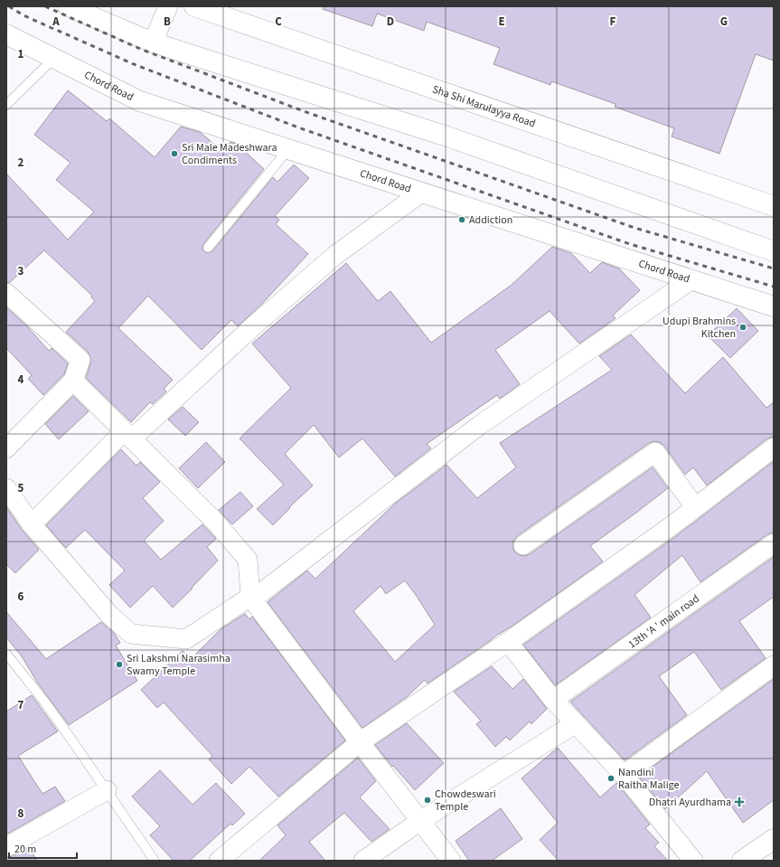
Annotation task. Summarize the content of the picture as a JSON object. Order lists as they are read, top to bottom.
{
  "streets": {
    "main road": ["Chord Road", "Sha Shi Marulayya Road"],
    "street": ["13th 'A ' main road"]
  },
  "places": {
    "other": [
      "Sri Male Madeshwara Condiments",
      "Addiction",
      "Udupi Brahmins Kitchen",
      "Sri Lakshmi Narasimha Swamy Temple",
      "Nandini Raitha Malige",
      "Chowdeswari Temple"
    ],
    "health": ["Dhatri Ayurdhama"]
  },
  "scale_bar": "20 m",
  "grid": {
    "columns": [
      "A",
      "B",
      "C",
      "D",
      "E",
      "F",
      "G"
    ],
    "rows": [
      "1",
      "2",
      "3",
      "4",
      "5",
      "6",
      "7",
      "8"
    ]
  }
}
